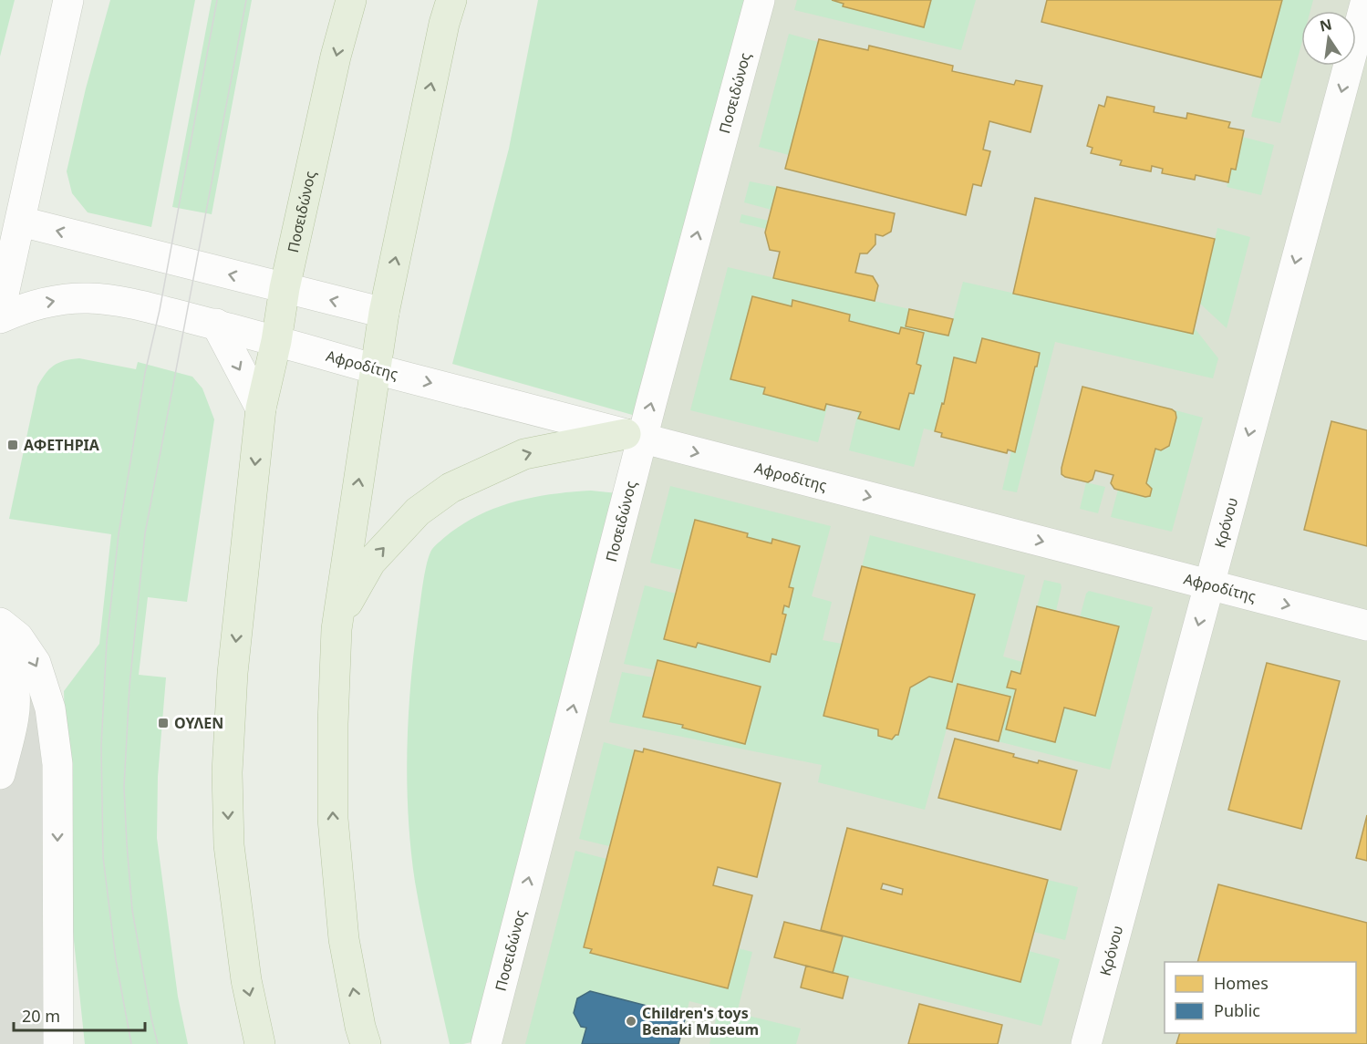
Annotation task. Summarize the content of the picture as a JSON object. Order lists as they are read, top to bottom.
{
  "streets": {
    "highway": ["Ποσειδώνος"],
    "street": ["Αφροδίτης", "Κρόνου"]
  },
  "crossings": [
    ["Ποσειδώνος", "Αφροδίτης"],
    ["Αφροδίτης", "Κρόνου"]
  ],
  "one_way": ["Αφροδίτης", "Κρόνου"],
  "places": {
    "transit": ["ΑΦΕΤΗΡΙΑ", "ΟΥΛΕΝ"],
    "other": ["Children's toys Benaki Museum"]
  },
  "legend": ["Homes", "Public"],
  "scale_bar": "20 m",
  "north": "top"
}
